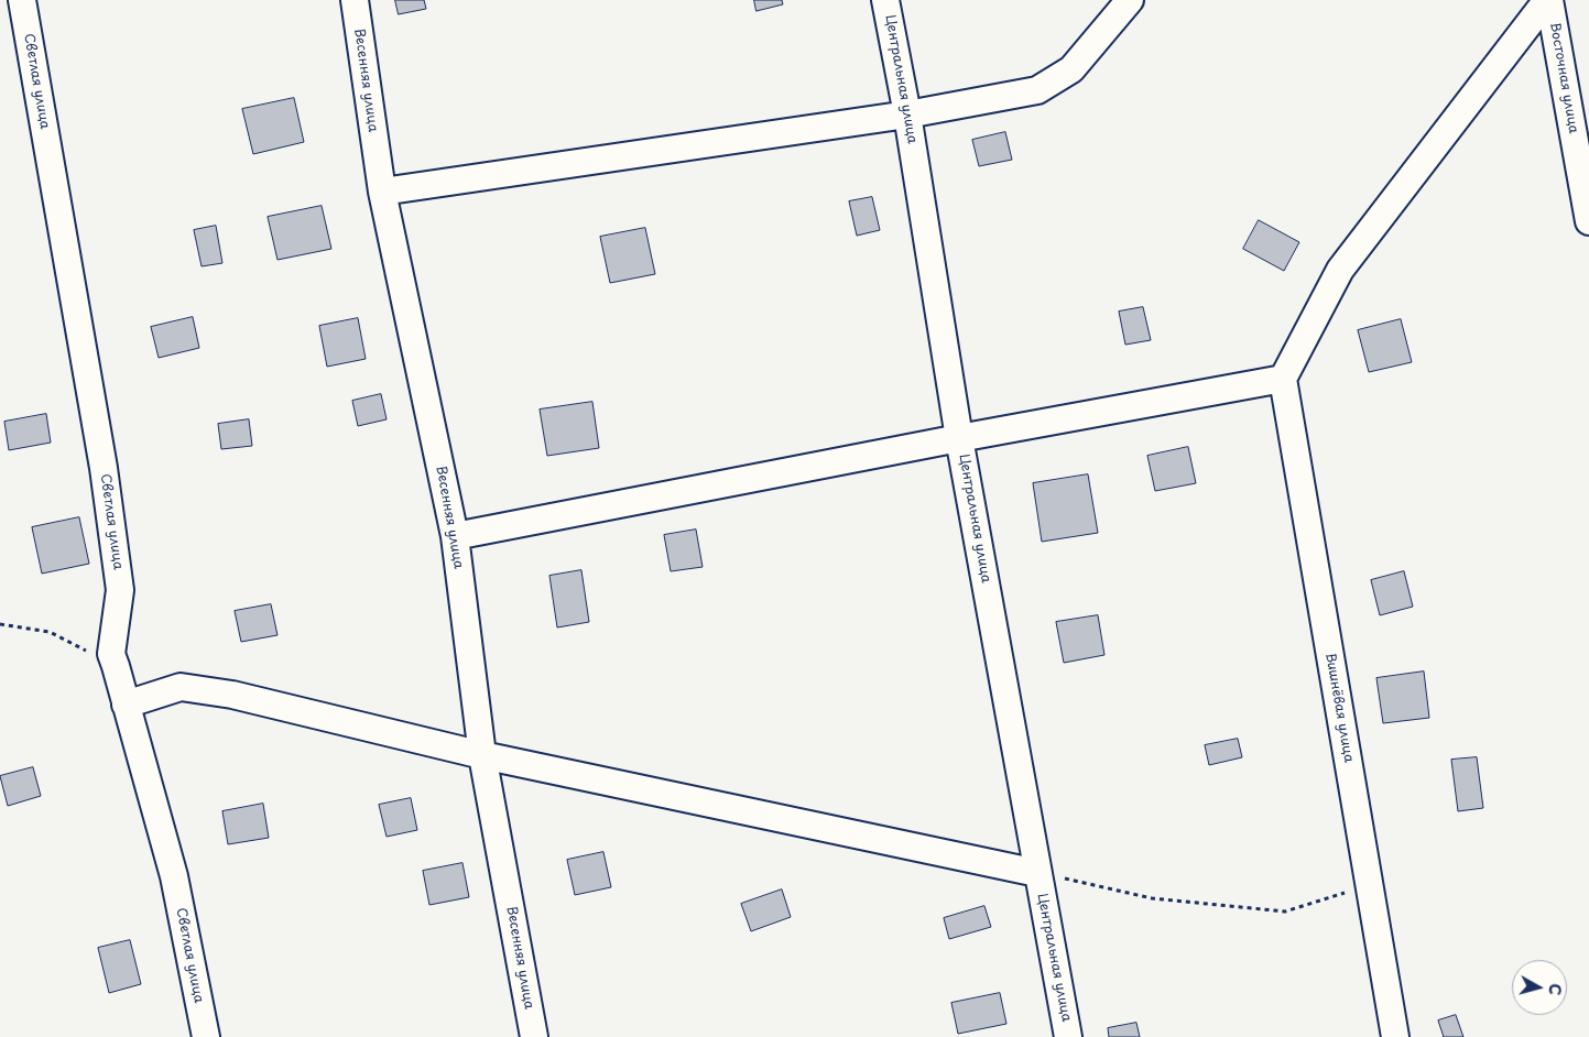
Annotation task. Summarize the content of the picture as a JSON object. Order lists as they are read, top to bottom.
{
  "streets": {
    "street": [
      "Восточная улица",
      "Центральная улица",
      "Весенняя улица",
      "Светлая улица",
      "Вишнёвая улица"
    ]
  },
  "north": "right"
}
